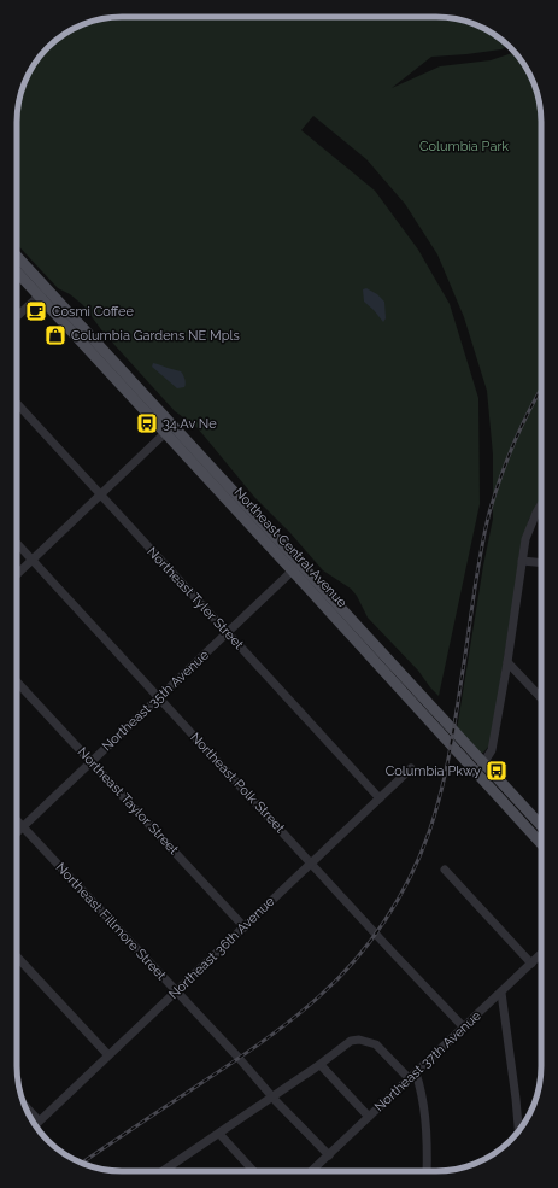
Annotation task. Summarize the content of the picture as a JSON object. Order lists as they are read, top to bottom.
{
  "streets": {
    "main road": ["Northeast Central Avenue"],
    "street": [
      "Northeast Tyler Street",
      "Northeast 35th Avenue",
      "Northeast Polk Street",
      "Northeast Taylor Street",
      "Northeast Fillmore Street",
      "Northeast 36th Avenue",
      "Northeast 37th Avenue"
    ]
  },
  "crossings": [
    ["Northeast Central Avenue", "Northeast 35th Avenue"],
    ["Northeast Tyler Street", "Northeast 35th Avenue"],
    ["Northeast Tyler Street", "Northeast 36th Avenue"],
    ["Northeast 35th Avenue", "Northeast Polk Street"],
    ["Northeast 35th Avenue", "Northeast Taylor Street"],
    ["Northeast 35th Avenue", "Northeast Fillmore Street"],
    ["Northeast Polk Street", "Northeast 36th Avenue"],
    ["Northeast Polk Street", "Northeast 37th Avenue"],
    ["Northeast Taylor Street", "Northeast 36th Avenue"],
    ["Northeast Fillmore Street", "Northeast 36th Avenue"],
    ["Northeast Fillmore Street", "Northeast 37th Avenue"]
  ],
  "parks": ["Columbia Park"],
  "places": {
    "cafe": ["Cosmi Coffee"],
    "shop": ["Columbia Gardens NE Mpls"],
    "bus stop": ["34 Av Ne", "Columbia Pkwy"]
  }
}
